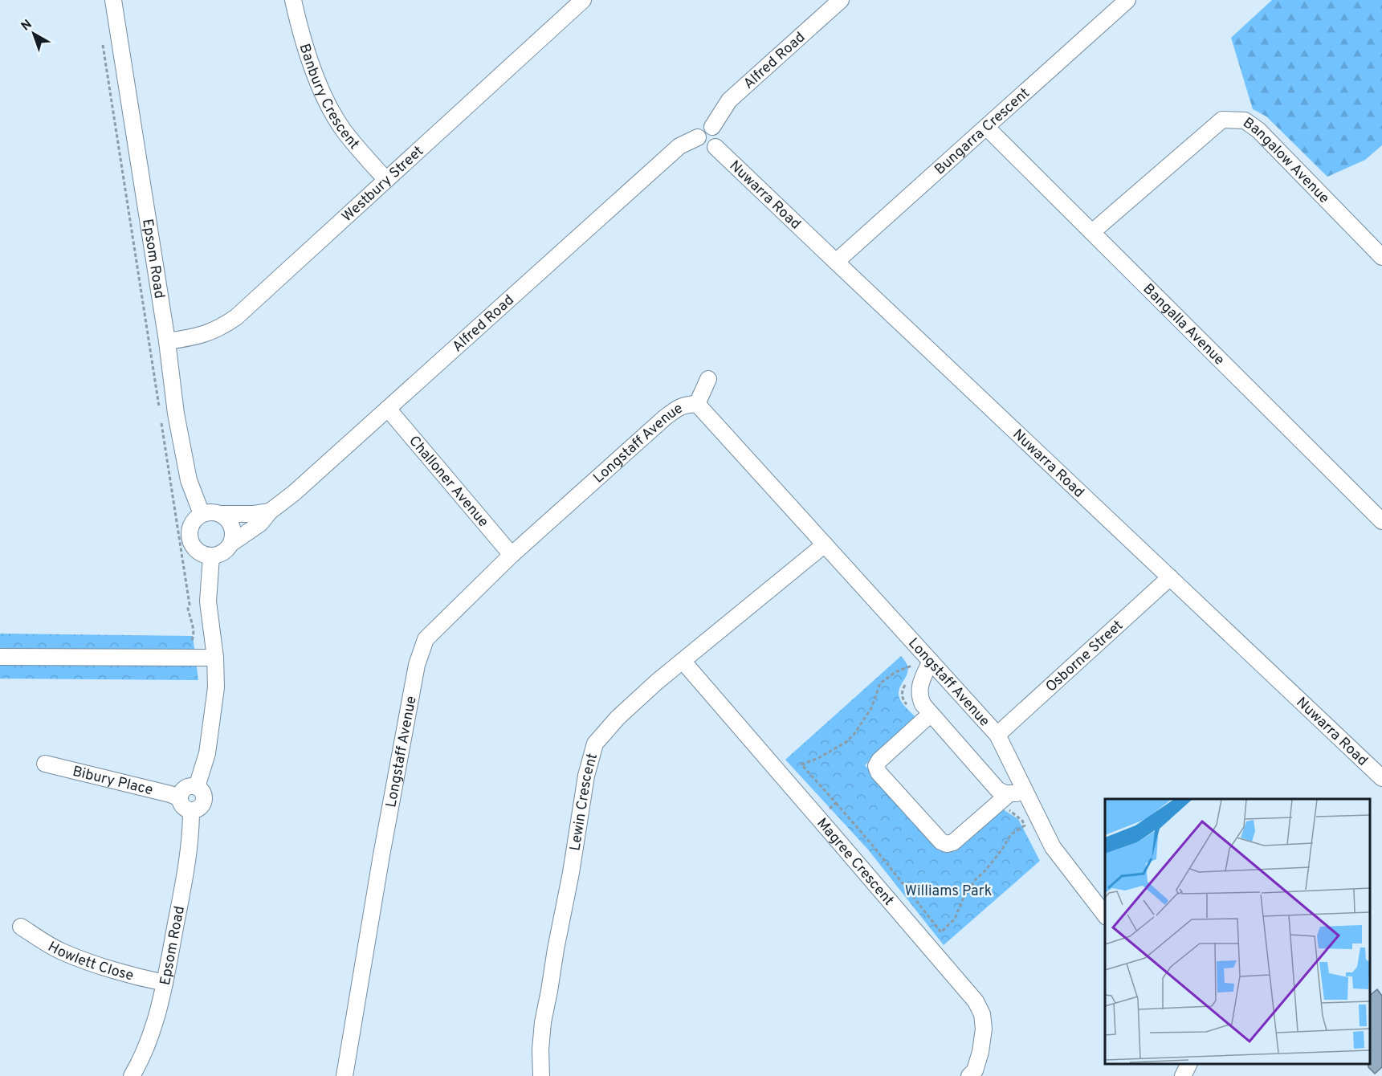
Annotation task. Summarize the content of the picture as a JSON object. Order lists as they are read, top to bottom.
{
  "streets": {
    "street": [
      "Alfred Road",
      "Banbury Crescent",
      "Bungarra Crescent",
      "Bangalow Avenue",
      "Westbury Street",
      "Nuwarra Road",
      "Epsom Road",
      "Bangalla Avenue",
      "Longstaff Avenue",
      "Challoner Avenue",
      "Osborne Street",
      "Bibury Place",
      "Lewin Crescent",
      "Magree Crescent",
      "Howlett Close"
    ]
  },
  "crossings": [
    ["Alfred Road", "Nuwarra Road"],
    ["Alfred Road", "Epsom Road"],
    ["Alfred Road", "Challoner Avenue"],
    ["Banbury Crescent", "Westbury Street"],
    ["Bungarra Crescent", "Nuwarra Road"],
    ["Bungarra Crescent", "Bangalla Avenue"],
    ["Bangalow Avenue", "Bangalla Avenue"],
    ["Westbury Street", "Epsom Road"],
    ["Nuwarra Road", "Osborne Street"],
    ["Epsom Road", "Bibury Place"],
    ["Epsom Road", "Howlett Close"],
    ["Longstaff Avenue", "Challoner Avenue"],
    ["Longstaff Avenue", "Osborne Street"],
    ["Longstaff Avenue", "Lewin Crescent"],
    ["Lewin Crescent", "Magree Crescent"]
  ],
  "parks": ["Williams Park"],
  "north": "top left"
}
